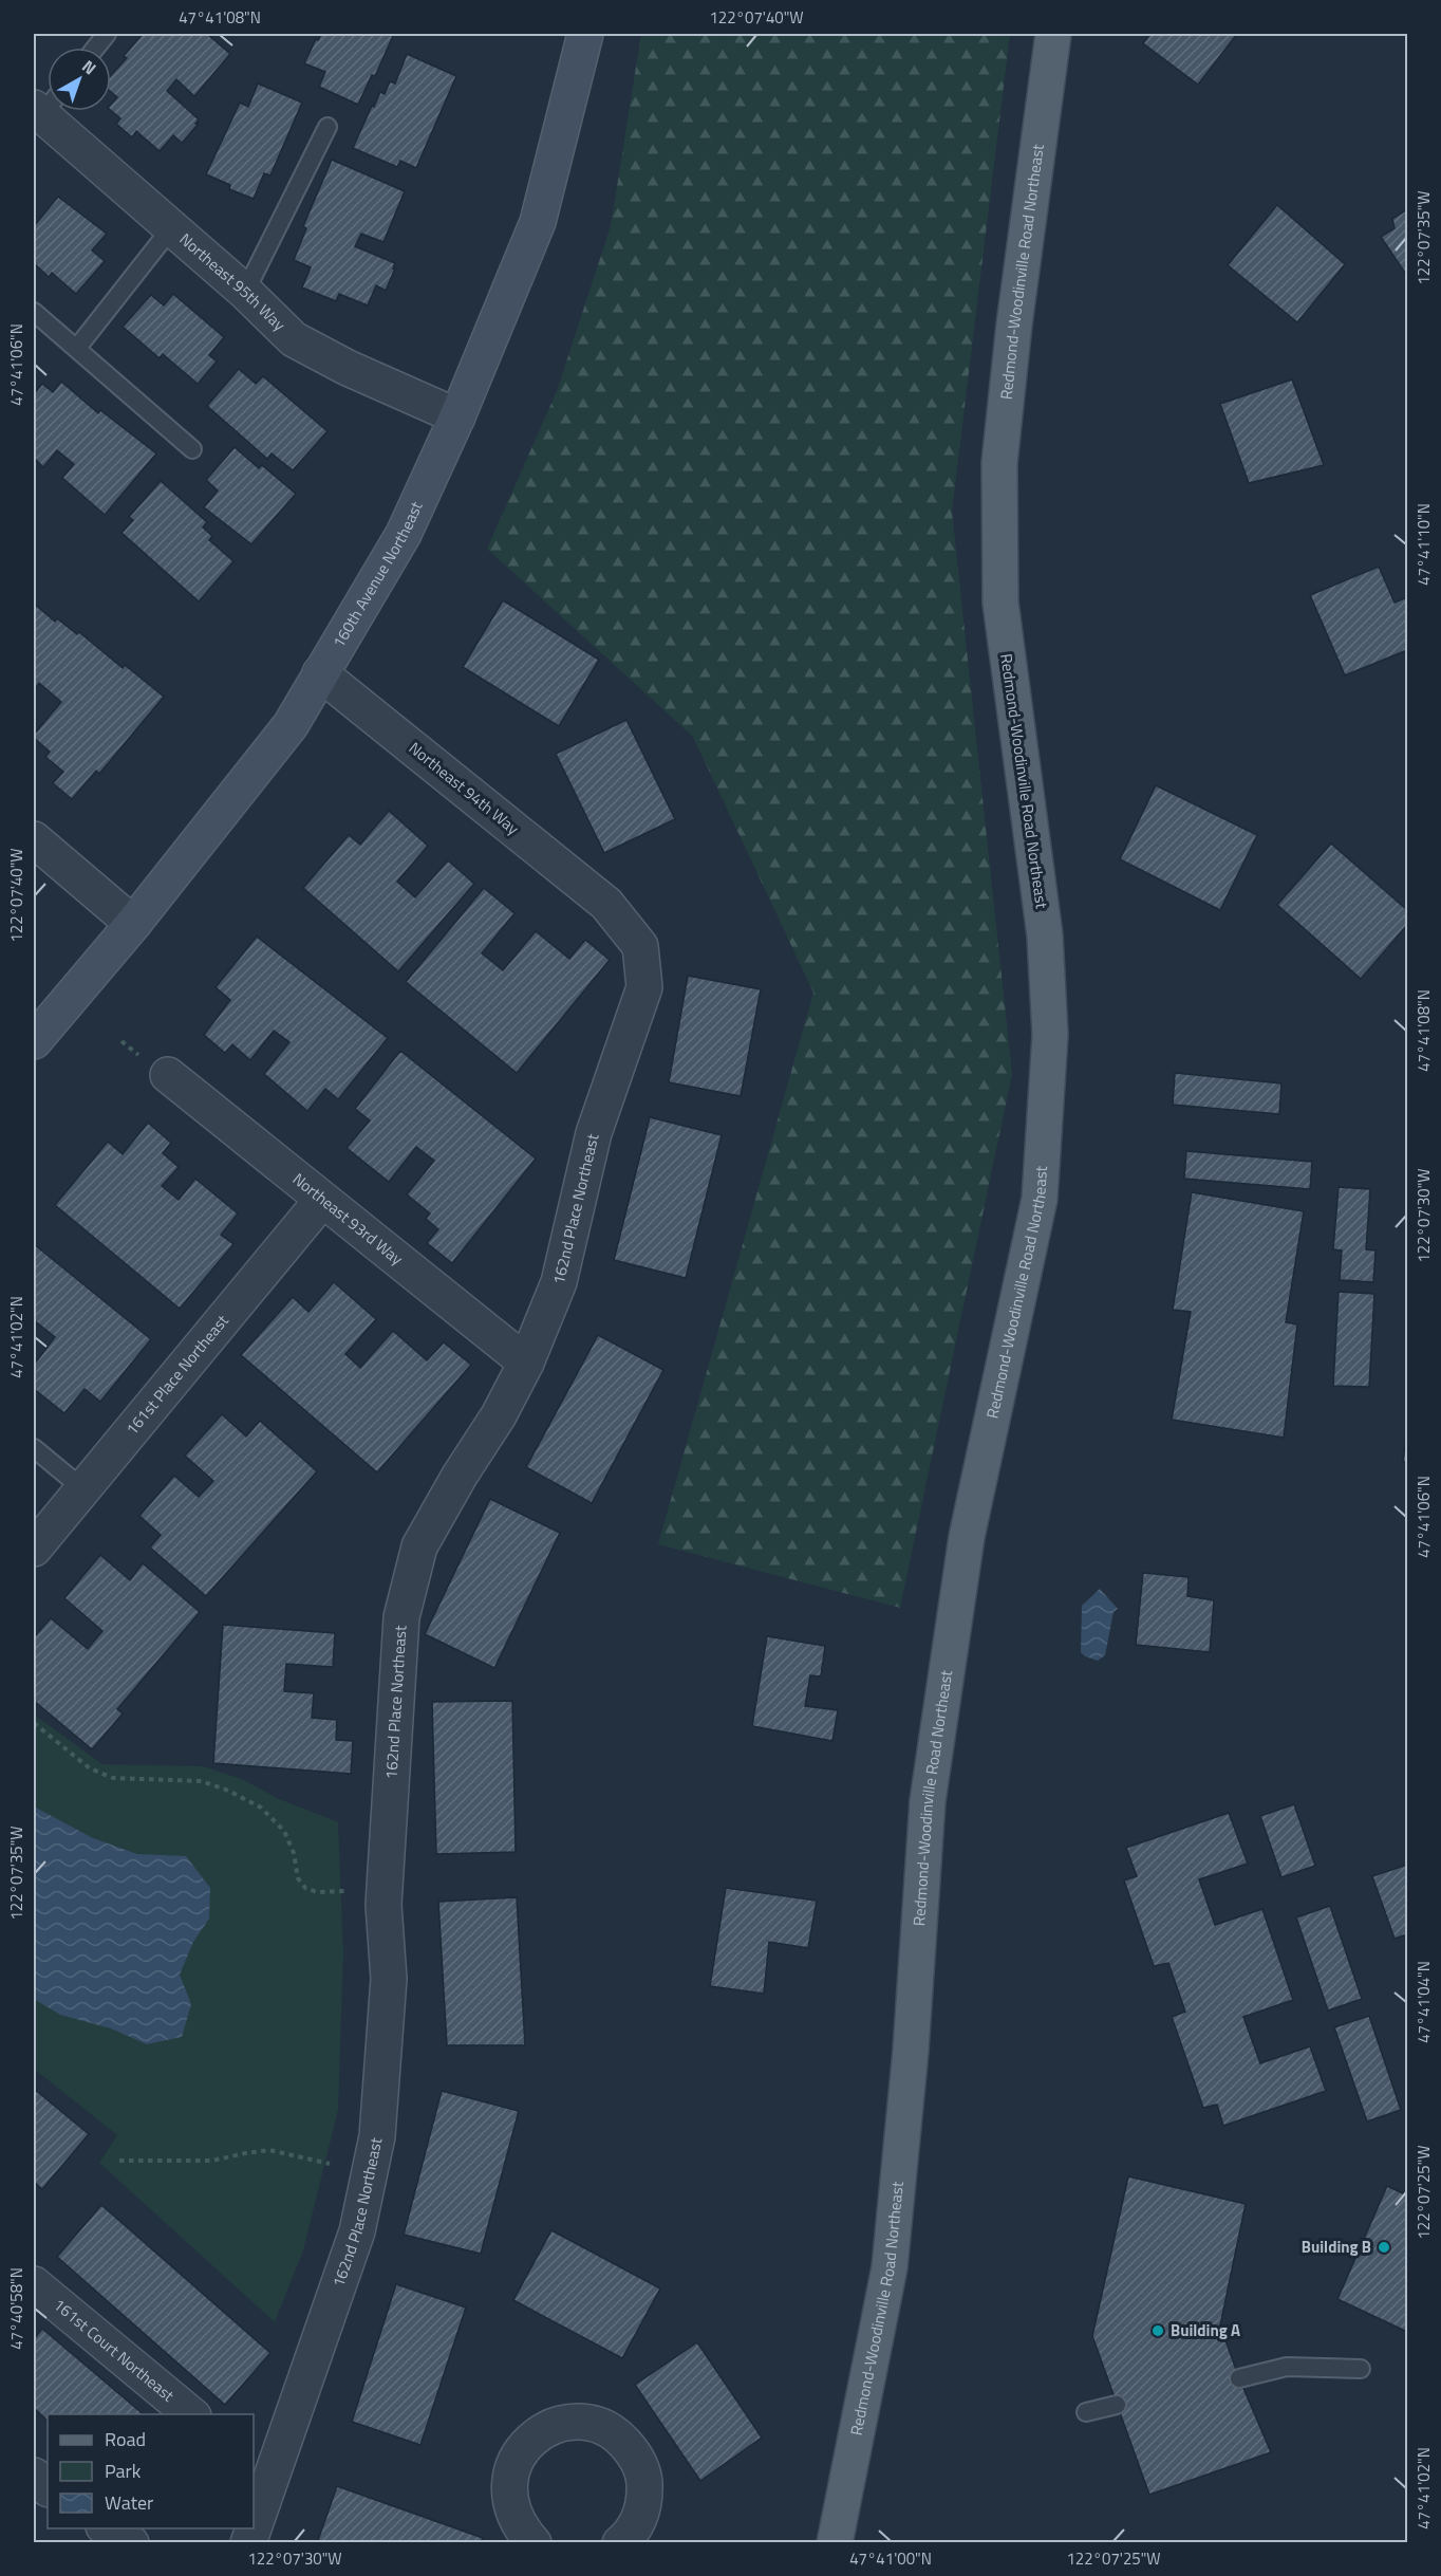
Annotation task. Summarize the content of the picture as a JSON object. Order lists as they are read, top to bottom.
{
  "streets": {
    "main road": ["Redmond-Woodinville Road Northeast"],
    "street": [
      "Northeast 95th Way",
      "160th Avenue Northeast",
      "Northeast 94th Way",
      "162nd Place Northeast",
      "Northeast 93rd Way",
      "161st Place Northeast",
      "161st Court Northeast"
    ]
  },
  "crossings": [
    ["Northeast 95th Way", "160th Avenue Northeast"],
    ["160th Avenue Northeast", "Northeast 94th Way"],
    ["Northeast 94th Way", "162nd Place Northeast"],
    ["162nd Place Northeast", "Northeast 93rd Way"],
    ["Northeast 93rd Way", "161st Place Northeast"]
  ],
  "places": ["Building B", "Building A"],
  "legend": ["Road", "Park", "Water"],
  "north": "top right",
  "coordinates": [
    "47°41'08\"N",
    "122°07'40\"W",
    "122°07'35\"W",
    "47°41'06\"N",
    "47°41'10\"N",
    "122°07'30\"W",
    "47°41'02\"N",
    "47°41'04\"N",
    "122°07'25\"W",
    "47°40'58\"N",
    "47°41'00\"N"
  ]
}
